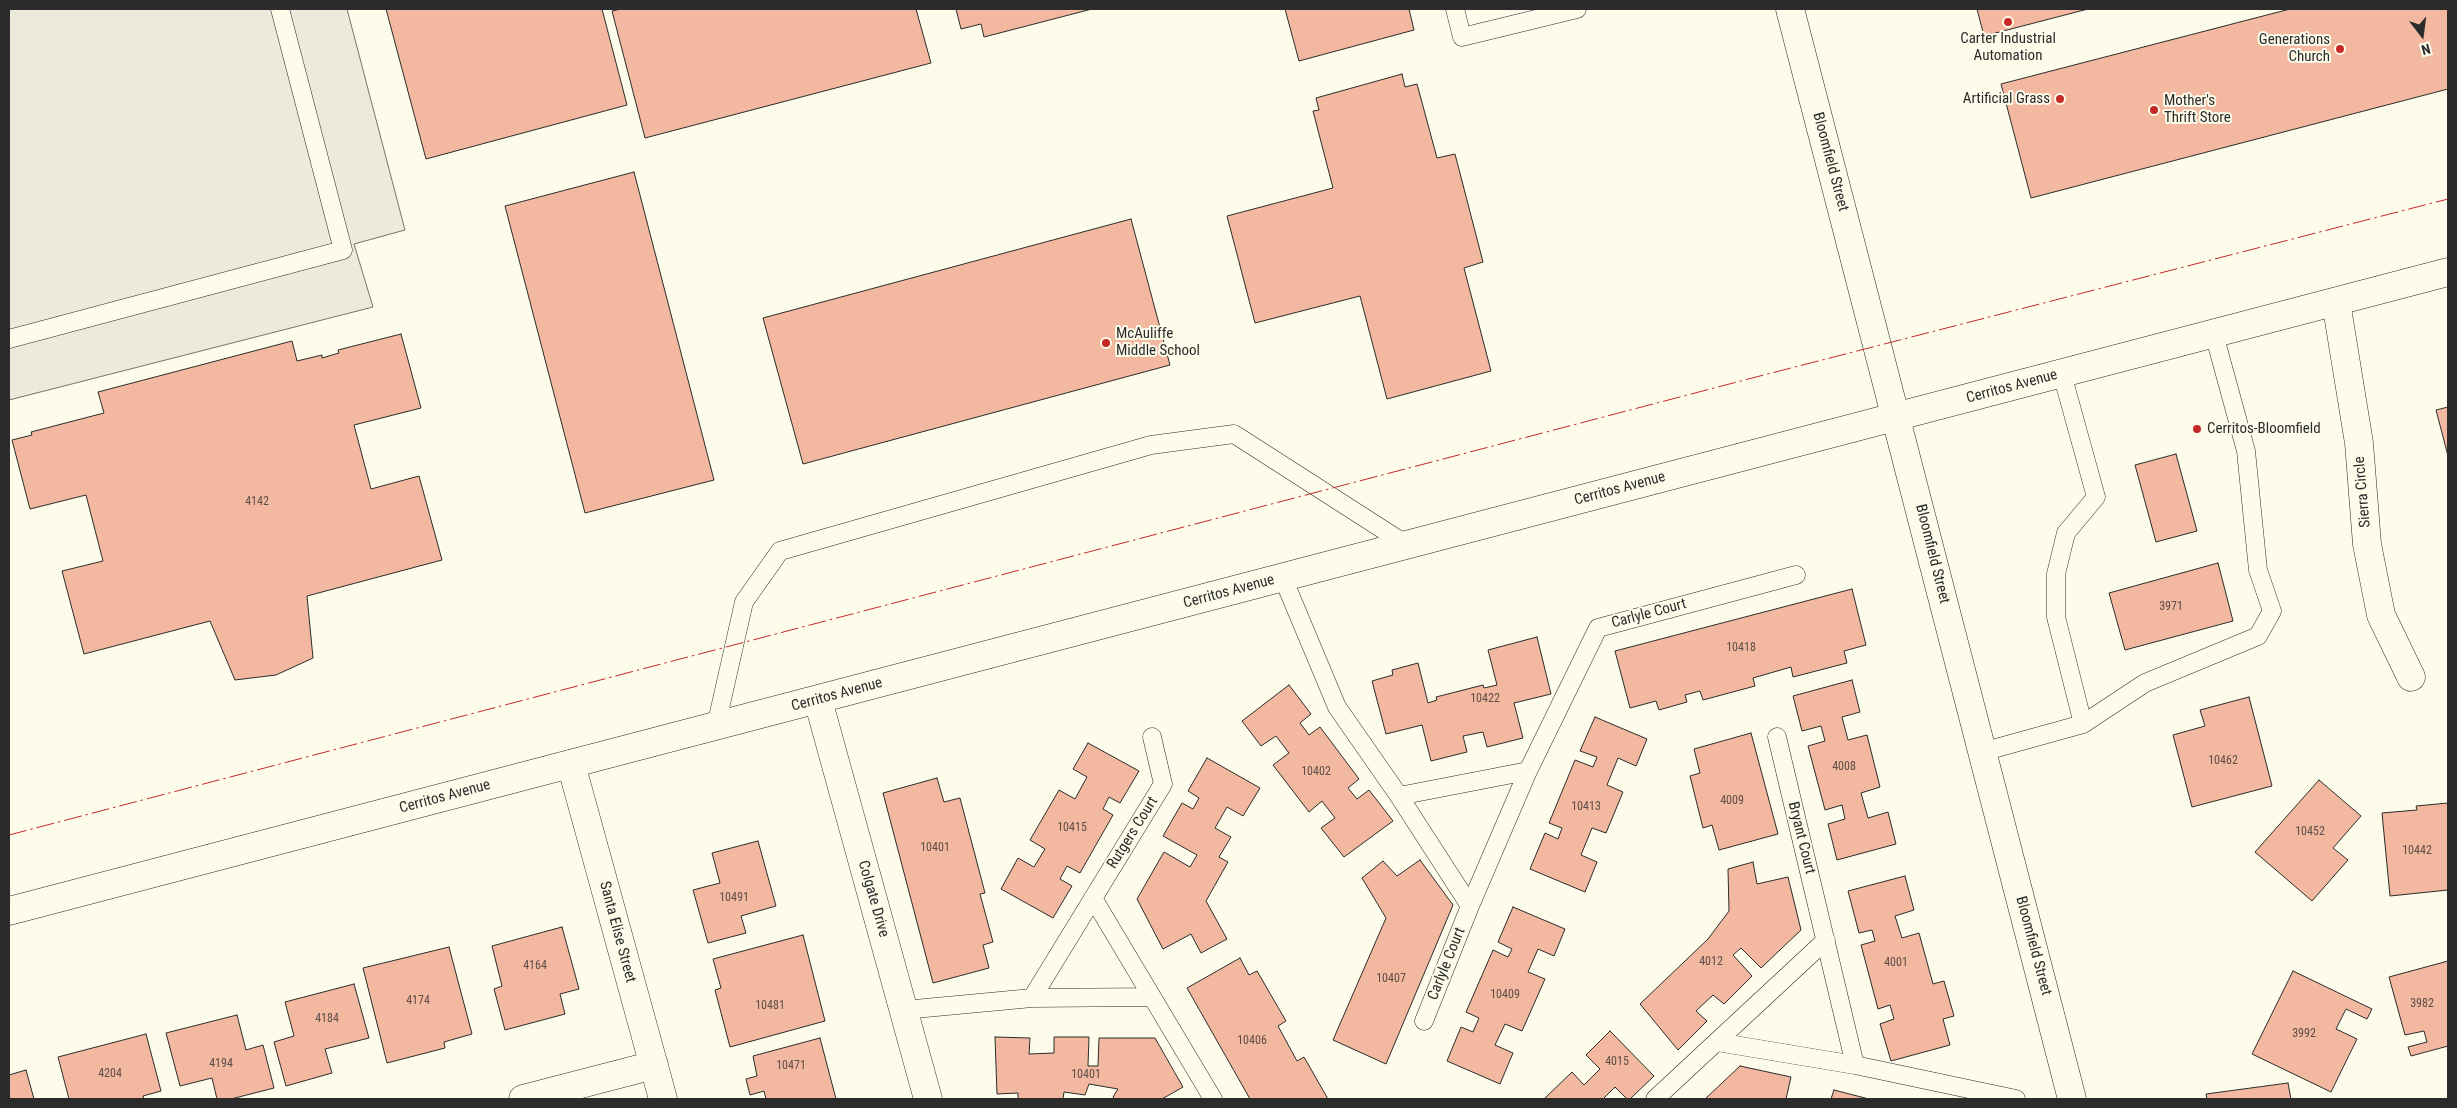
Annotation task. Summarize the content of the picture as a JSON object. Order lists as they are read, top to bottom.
{
  "streets": {
    "main road": [
      "Bloomfield Street",
      "Cerritos Avenue",
      "Sierra Circle",
      "Colgate Drive",
      "Santa Elise Street"
    ],
    "lane": ["Carlyle Court", "Rutgers Court", "Bryant Court"]
  },
  "crossings": [
    ["Bloomfield Street", "Cerritos Avenue"],
    ["Cerritos Avenue", "Sierra Circle"],
    ["Cerritos Avenue", "Colgate Drive"],
    ["Cerritos Avenue", "Santa Elise Street"]
  ],
  "places": [
    "Carter Industrial Automation",
    "Generations Church",
    "Artificial Grass",
    "Mother's Thrift Store",
    "McAuliffe Middle School",
    "Cerritos-Bloomfield"
  ],
  "house_numbers": [
    "4142",
    "3971",
    "10418",
    "10422",
    "10462",
    "4008",
    "10402",
    "4009",
    "10413",
    "10415",
    "10452",
    "10401",
    "10442",
    "10491",
    "4012",
    "4001",
    "4164",
    "10407",
    "10409",
    "4174",
    "3982",
    "10481",
    "4184",
    "3992",
    "10406",
    "4015",
    "4194",
    "10471",
    "4204",
    "10401"
  ],
  "north": "bottom"
}
